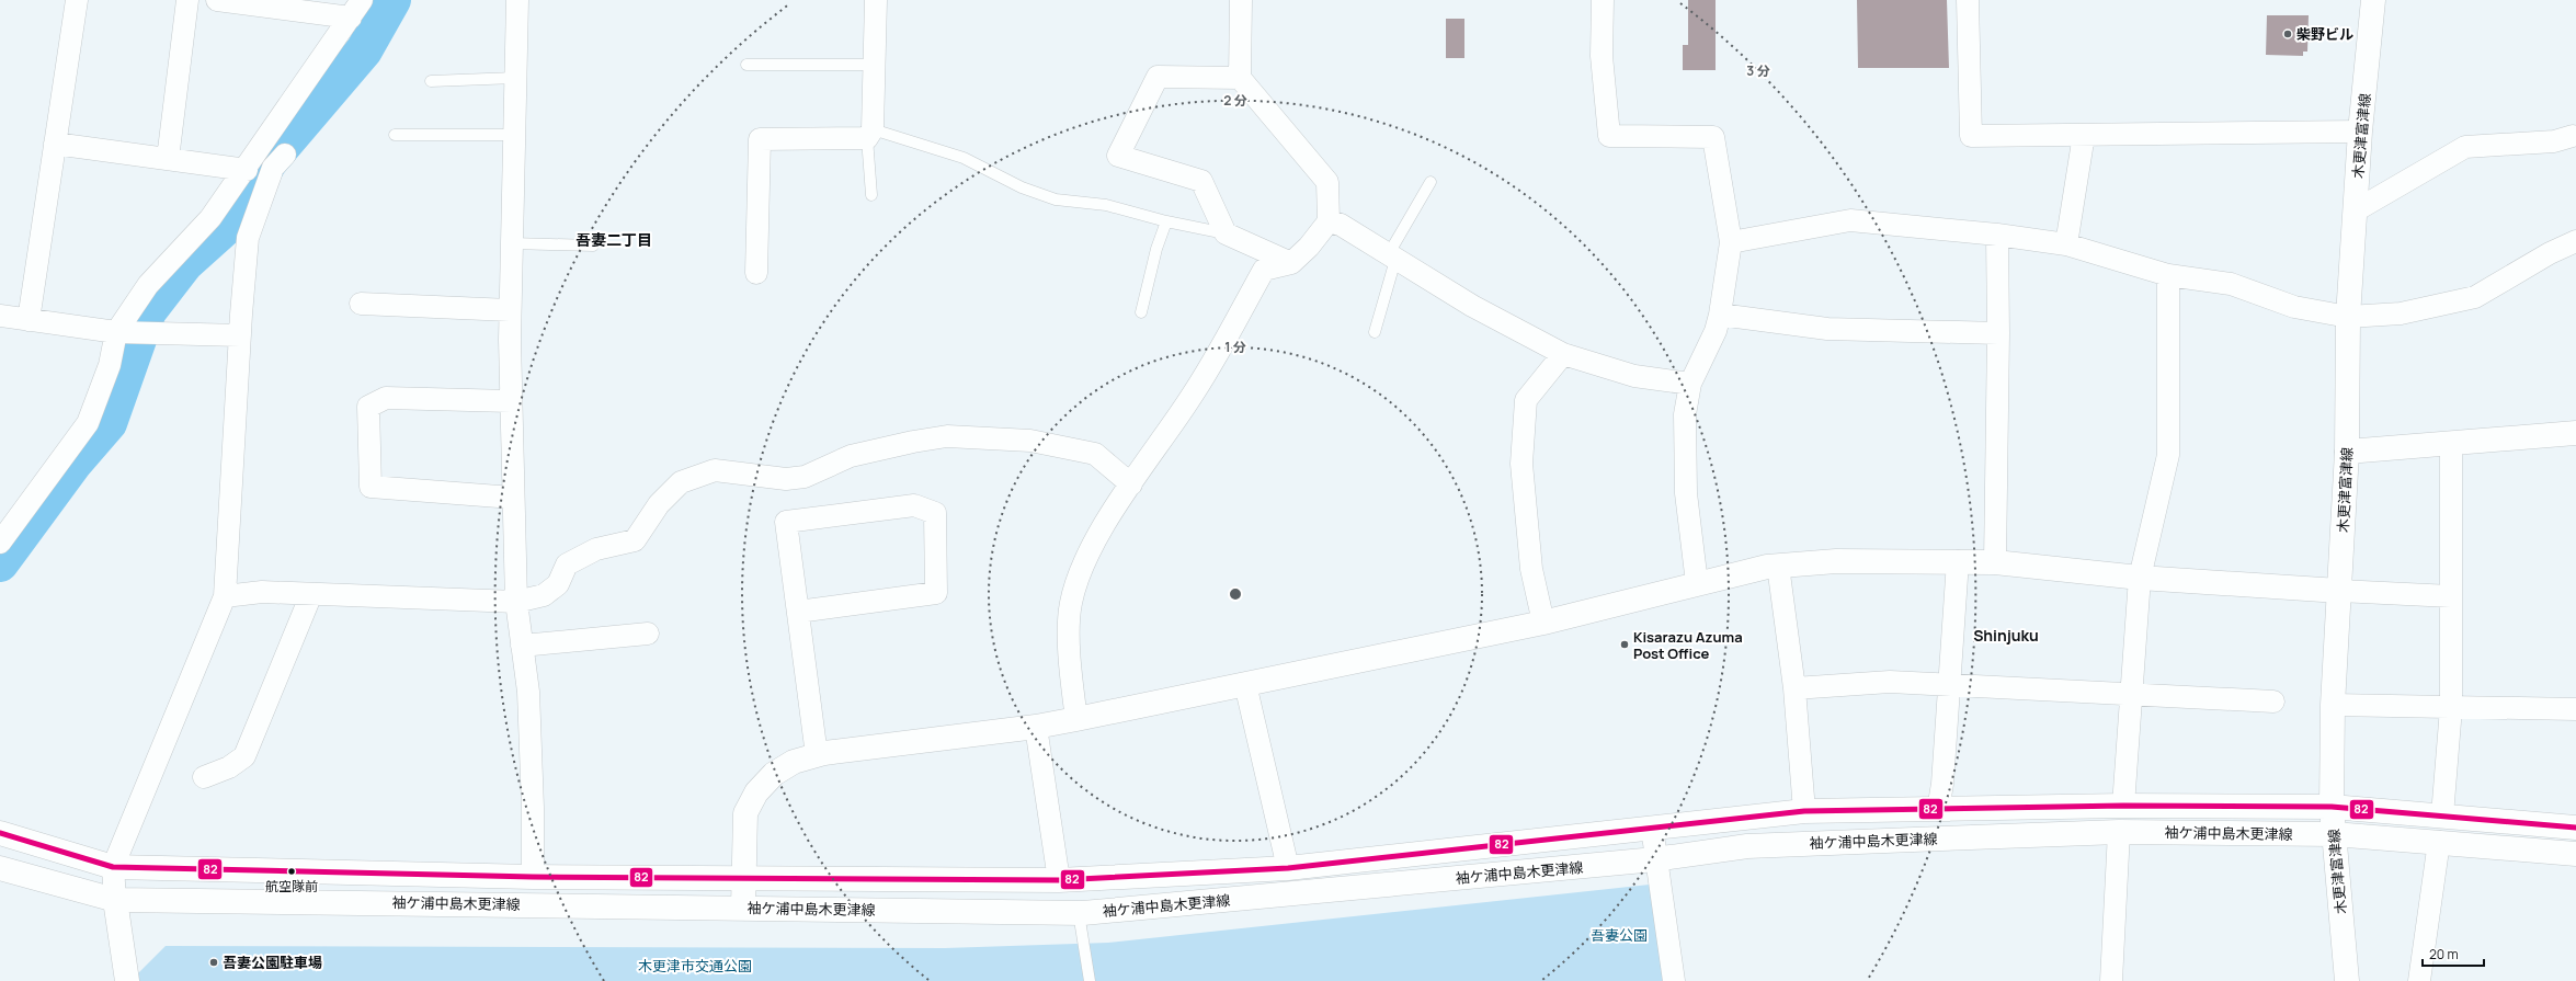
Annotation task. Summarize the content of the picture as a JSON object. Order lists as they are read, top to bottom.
{
  "streets": {
    "main road": ["木更津富津線", "袖ケ浦中島木更津線"]
  },
  "crossings": [
    ["木更津富津線", "袖ケ浦中島木更津線"]
  ],
  "districts": ["吾妻二丁目", "Shinjuku"],
  "parks": ["吾妻公園", "木更津市交通公園"],
  "places": [
    "柴野ビル",
    "Kisarazu Azuma Post Office",
    "航空隊前",
    "吾妻公園駐車場"
  ],
  "lines": ["transit line 82"],
  "scale_bar": "20 m",
  "rings": ["3 分", "2 分", "1 分"]
}
